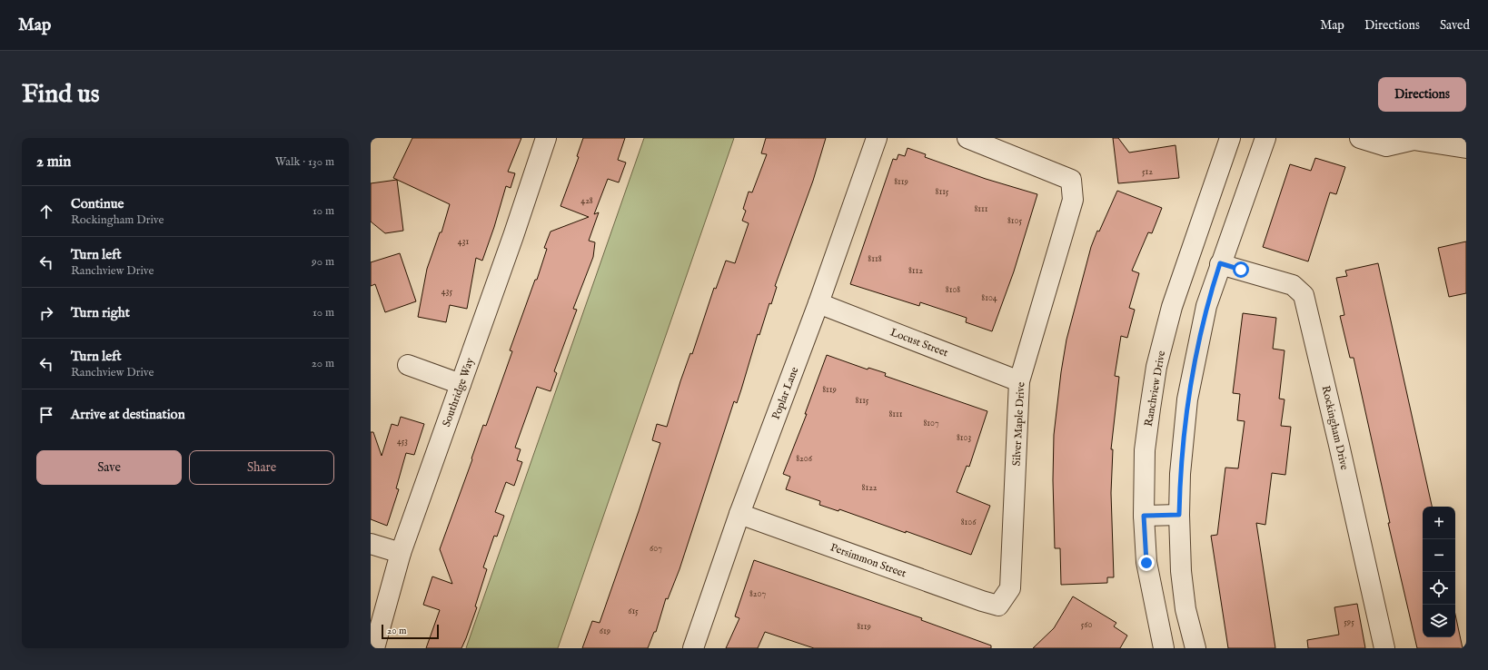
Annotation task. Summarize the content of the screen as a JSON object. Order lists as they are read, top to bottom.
{
  "streets": {
    "street": [
      "Locust Street",
      "Ranchview Drive",
      "Southridge Way",
      "Poplar Lane",
      "Silver Maple Drive",
      "Rockingham Drive",
      "Persimmon Street"
    ]
  },
  "crossings": [
    ["Locust Street", "Poplar Lane"],
    ["Locust Street", "Silver Maple Drive"],
    ["Poplar Lane", "Persimmon Street"],
    ["Silver Maple Drive", "Persimmon Street"]
  ],
  "house_numbers": [
    "512",
    "8119",
    "8115",
    "428",
    "8111",
    "8105",
    "431",
    "8118",
    "8112",
    "8108",
    "435",
    "8104",
    "8119",
    "8115",
    "8111",
    "8107",
    "8103",
    "453",
    "8206",
    "8122",
    "8106",
    "607",
    "8207",
    "615",
    "595",
    "560",
    "8119",
    "619"
  ],
  "scale_bar": "20 m",
  "page": {
    "header": "Map",
    "nav": ["Map", "Directions", "Saved"],
    "buttons": [
      "Directions",
      ["Save", "Share"]
    ],
    "title": "Find us",
    "heading": ["2 min", "Walk · 130 m"],
    "list": [
      ["Continue", "Rockingham Drive", "10 m"],
      ["Turn left", "Ranchview Drive", "90 m"],
      ["Turn right", "10 m"],
      ["Turn left", "Ranchview Drive", "20 m"],
      "Arrive at destination"
    ],
    "map_buttons": ["+", "−"],
    "scale": "20 m"
  }
}
